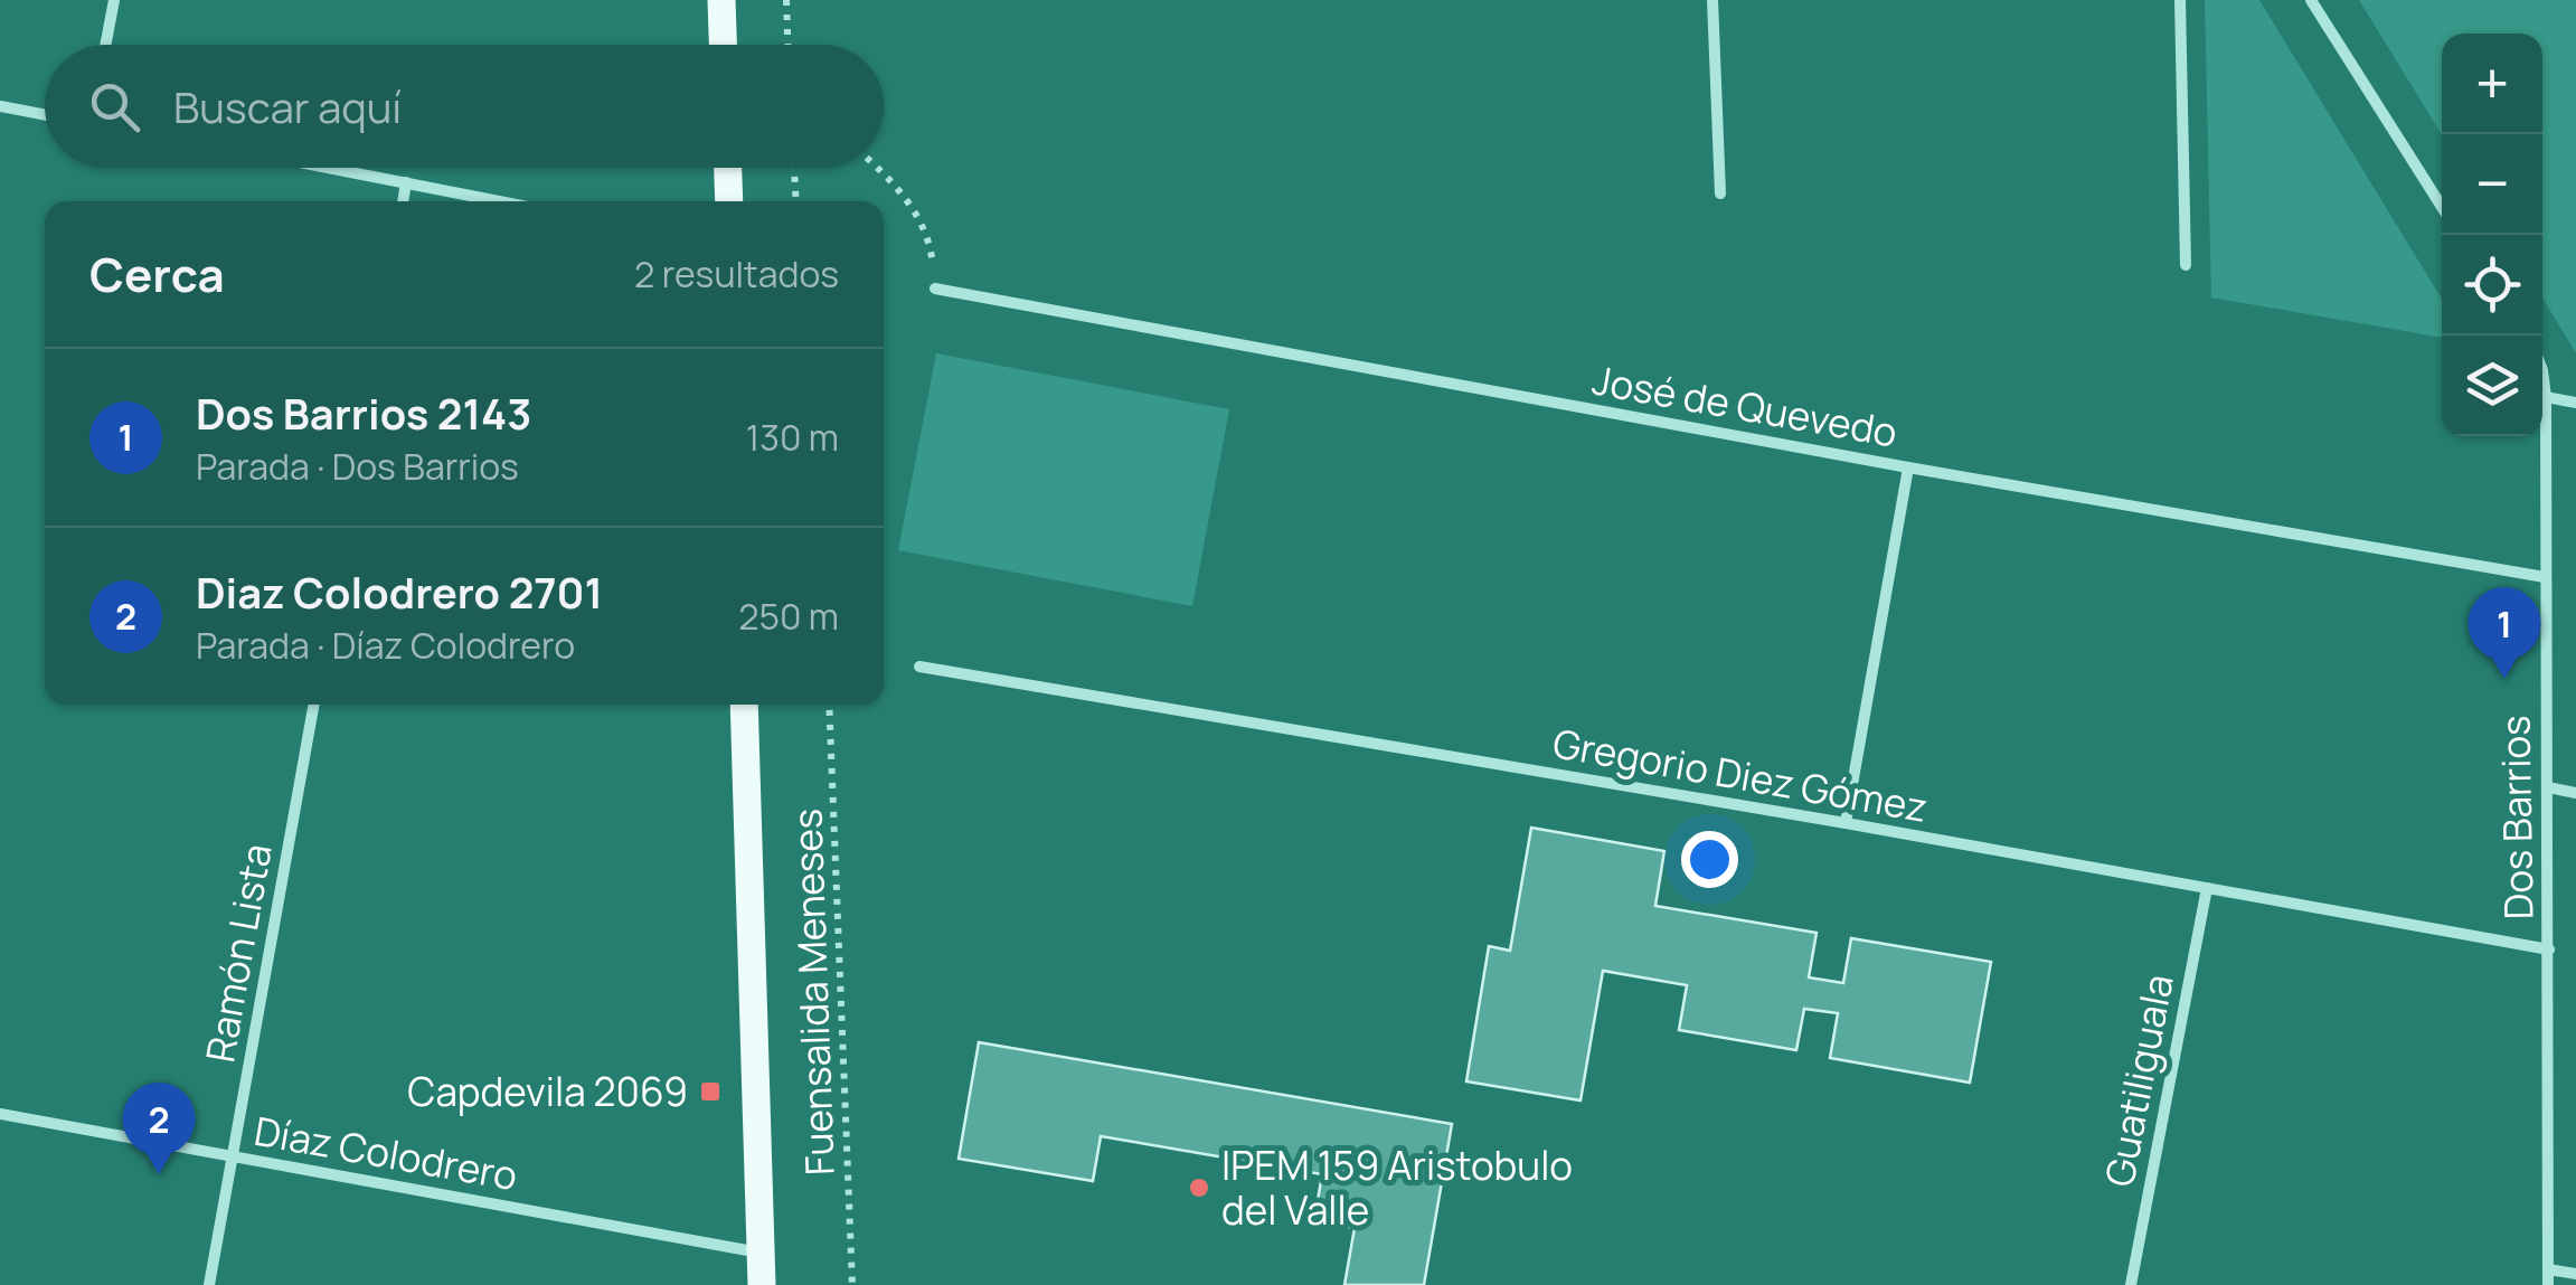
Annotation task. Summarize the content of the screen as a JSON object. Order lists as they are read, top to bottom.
{
  "streets": {
    "street": [
      "José de Quevedo",
      "Gregorio Diez Gómez",
      "Dos Barrios",
      "Ramón Lista",
      "Guatiliguala",
      "Díaz Colodrero"
    ],
    "path": ["Fuensalida Meneses"]
  },
  "crossings": [
    ["José de Quevedo", "Dos Barrios"],
    ["Gregorio Diez Gómez", "Dos Barrios"],
    ["Gregorio Diez Gómez", "Guatiliguala"],
    ["Ramón Lista", "Díaz Colodrero"]
  ],
  "places": {
    "transit": ["Capdevila 2069"],
    "other": ["IPEM 159 Aristobulo del Valle"]
  },
  "page": {
    "map_buttons": ["+", "−"],
    "search": "Buscar aquí",
    "heading": ["Cerca", "2 resultados"],
    "list": [
      {
        "mark": "1",
        "name": "Dos Barrios 2143",
        "note": "Parada · Dos Barrios",
        "value": "130 m"
      },
      {
        "mark": "2",
        "name": "Diaz Colodrero 2701",
        "note": "Parada · Díaz Colodrero",
        "value": "250 m"
      }
    ],
    "pins": ["1", "2"]
  }
}
